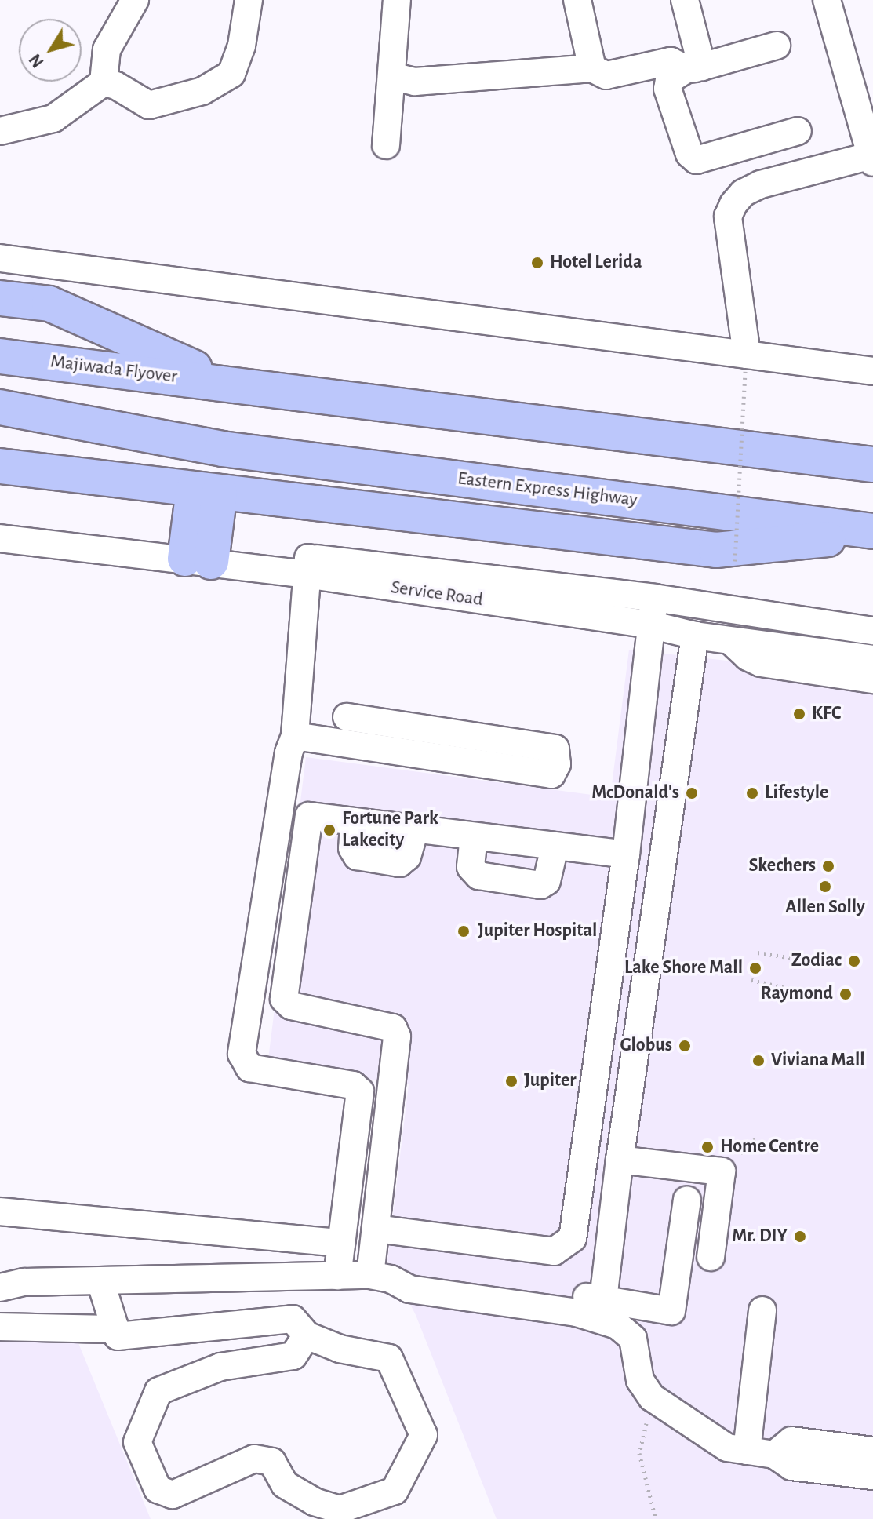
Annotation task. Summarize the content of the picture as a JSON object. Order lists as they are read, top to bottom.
{
  "streets": {
    "highway": ["Majiwada Flyover", "Eastern Express Highway"],
    "street": ["Service Road"]
  },
  "places": [
    "Hotel Lerida",
    "KFC",
    "McDonald's",
    "Lifestyle",
    "Fortune Park Lakecity",
    "Skechers",
    "Allen Solly",
    "Jupiter Hospital",
    "Zodiac",
    "Lake Shore Mall",
    "Raymond",
    "Globus",
    "Viviana Mall",
    "Jupiter",
    "Home Centre",
    "Mr. DIY"
  ],
  "north": "bottom left"
}
